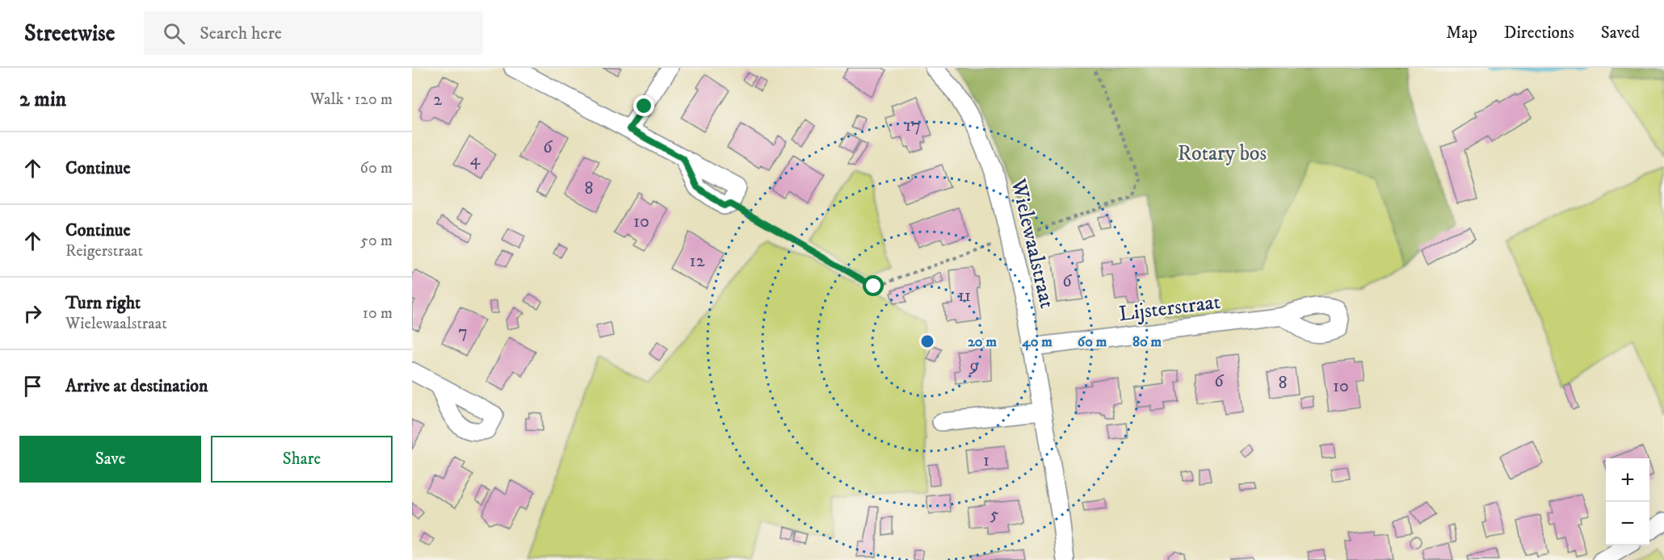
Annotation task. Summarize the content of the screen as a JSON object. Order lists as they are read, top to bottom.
{
  "streets": {
    "street": ["Wielewaalstraat", "Lijsterstraat"]
  },
  "crossings": [
    ["Wielewaalstraat", "Lijsterstraat"]
  ],
  "parks": ["Rotary bos"],
  "house_numbers": [
    "2",
    "17",
    "6",
    "4",
    "8",
    "10",
    "12",
    "6",
    "11",
    "7",
    "9",
    "6",
    "8",
    "10",
    "1",
    "5"
  ],
  "page": {
    "header": "Streetwise",
    "search": "Search here",
    "nav": ["Map", "Directions", "Saved"],
    "heading": ["2 min", "Walk · 120 m"],
    "list": [
      ["Continue", "60 m"],
      ["Continue", "Reigerstraat", "50 m"],
      ["Turn right", "Wielewaalstraat", "10 m"],
      "Arrive at destination"
    ],
    "buttons": ["Save", "Share"],
    "map_buttons": ["+", "−"]
  },
  "rings": [
    "20 m",
    "40 m",
    "60 m",
    "80 m"
  ]
}
